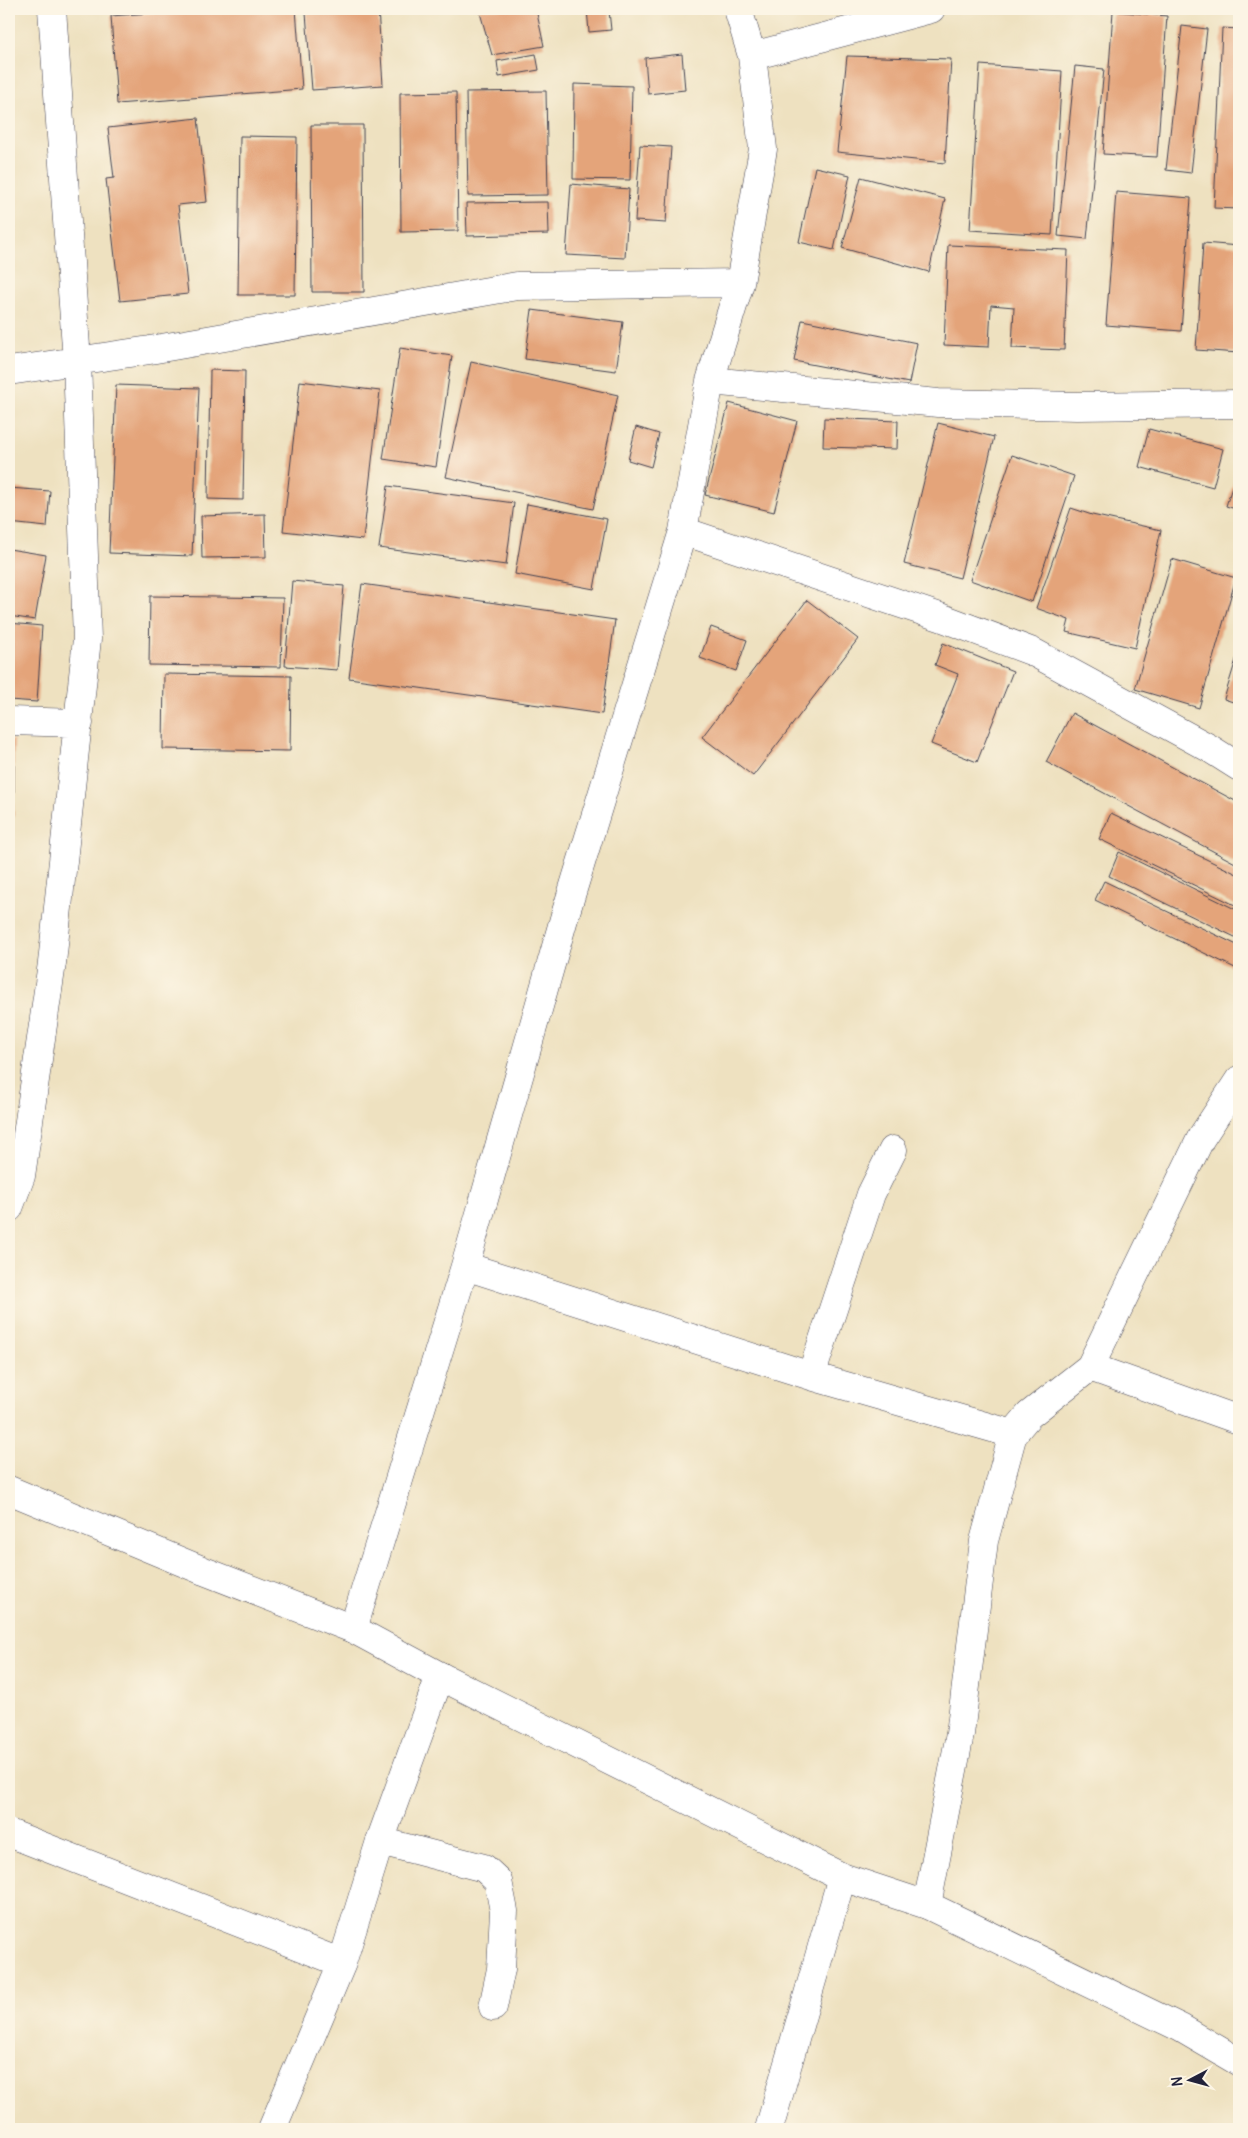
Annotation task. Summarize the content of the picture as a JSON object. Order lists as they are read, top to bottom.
{
  "north": "left"
}
